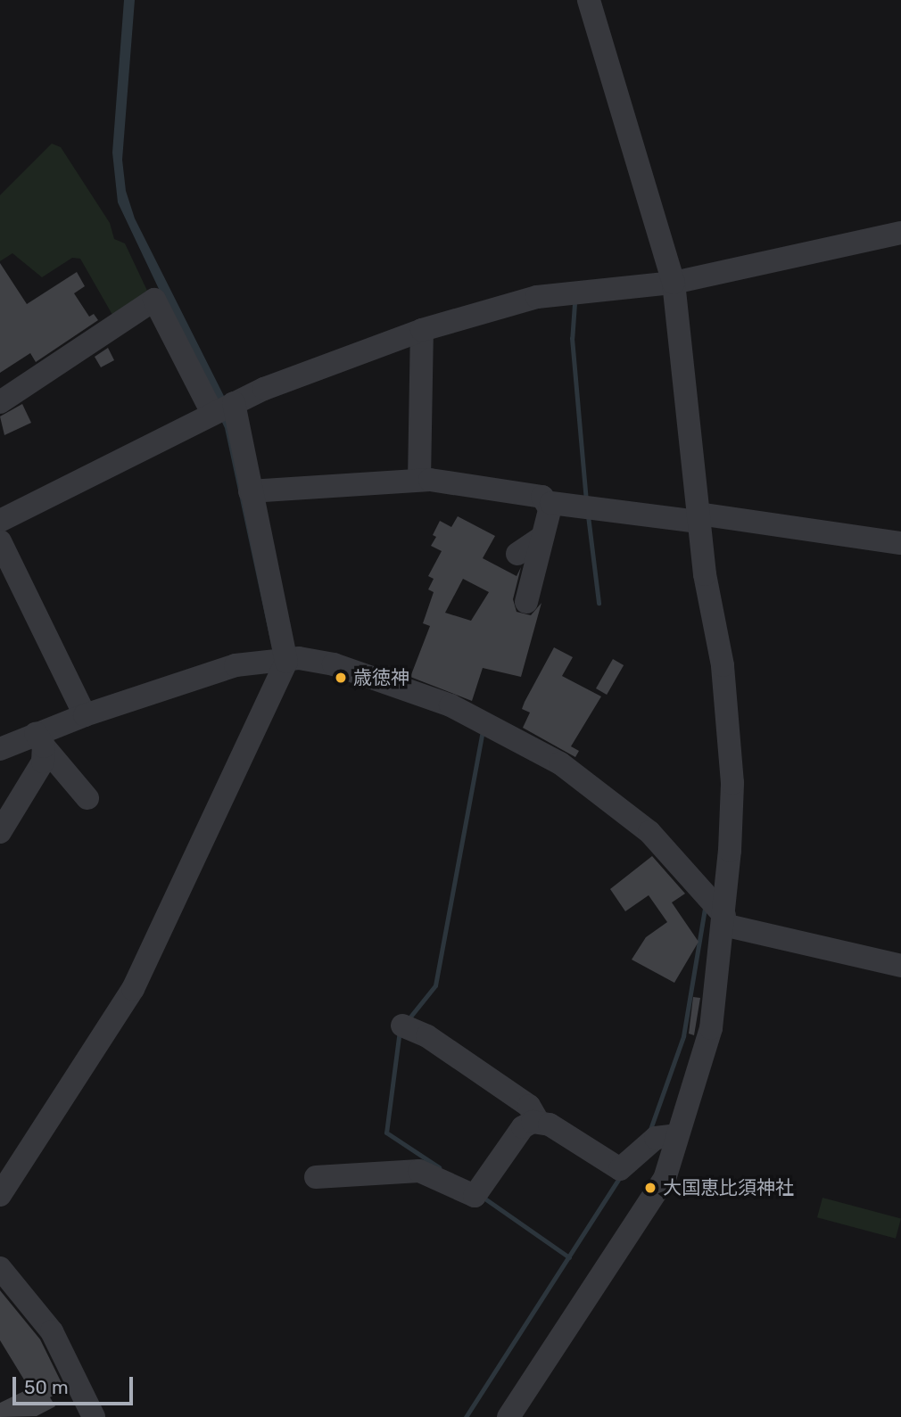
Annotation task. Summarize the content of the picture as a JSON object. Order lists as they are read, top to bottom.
{
  "places": ["歳徳神", "大国恵比須神社"],
  "scale_bar": "50 m"
}
